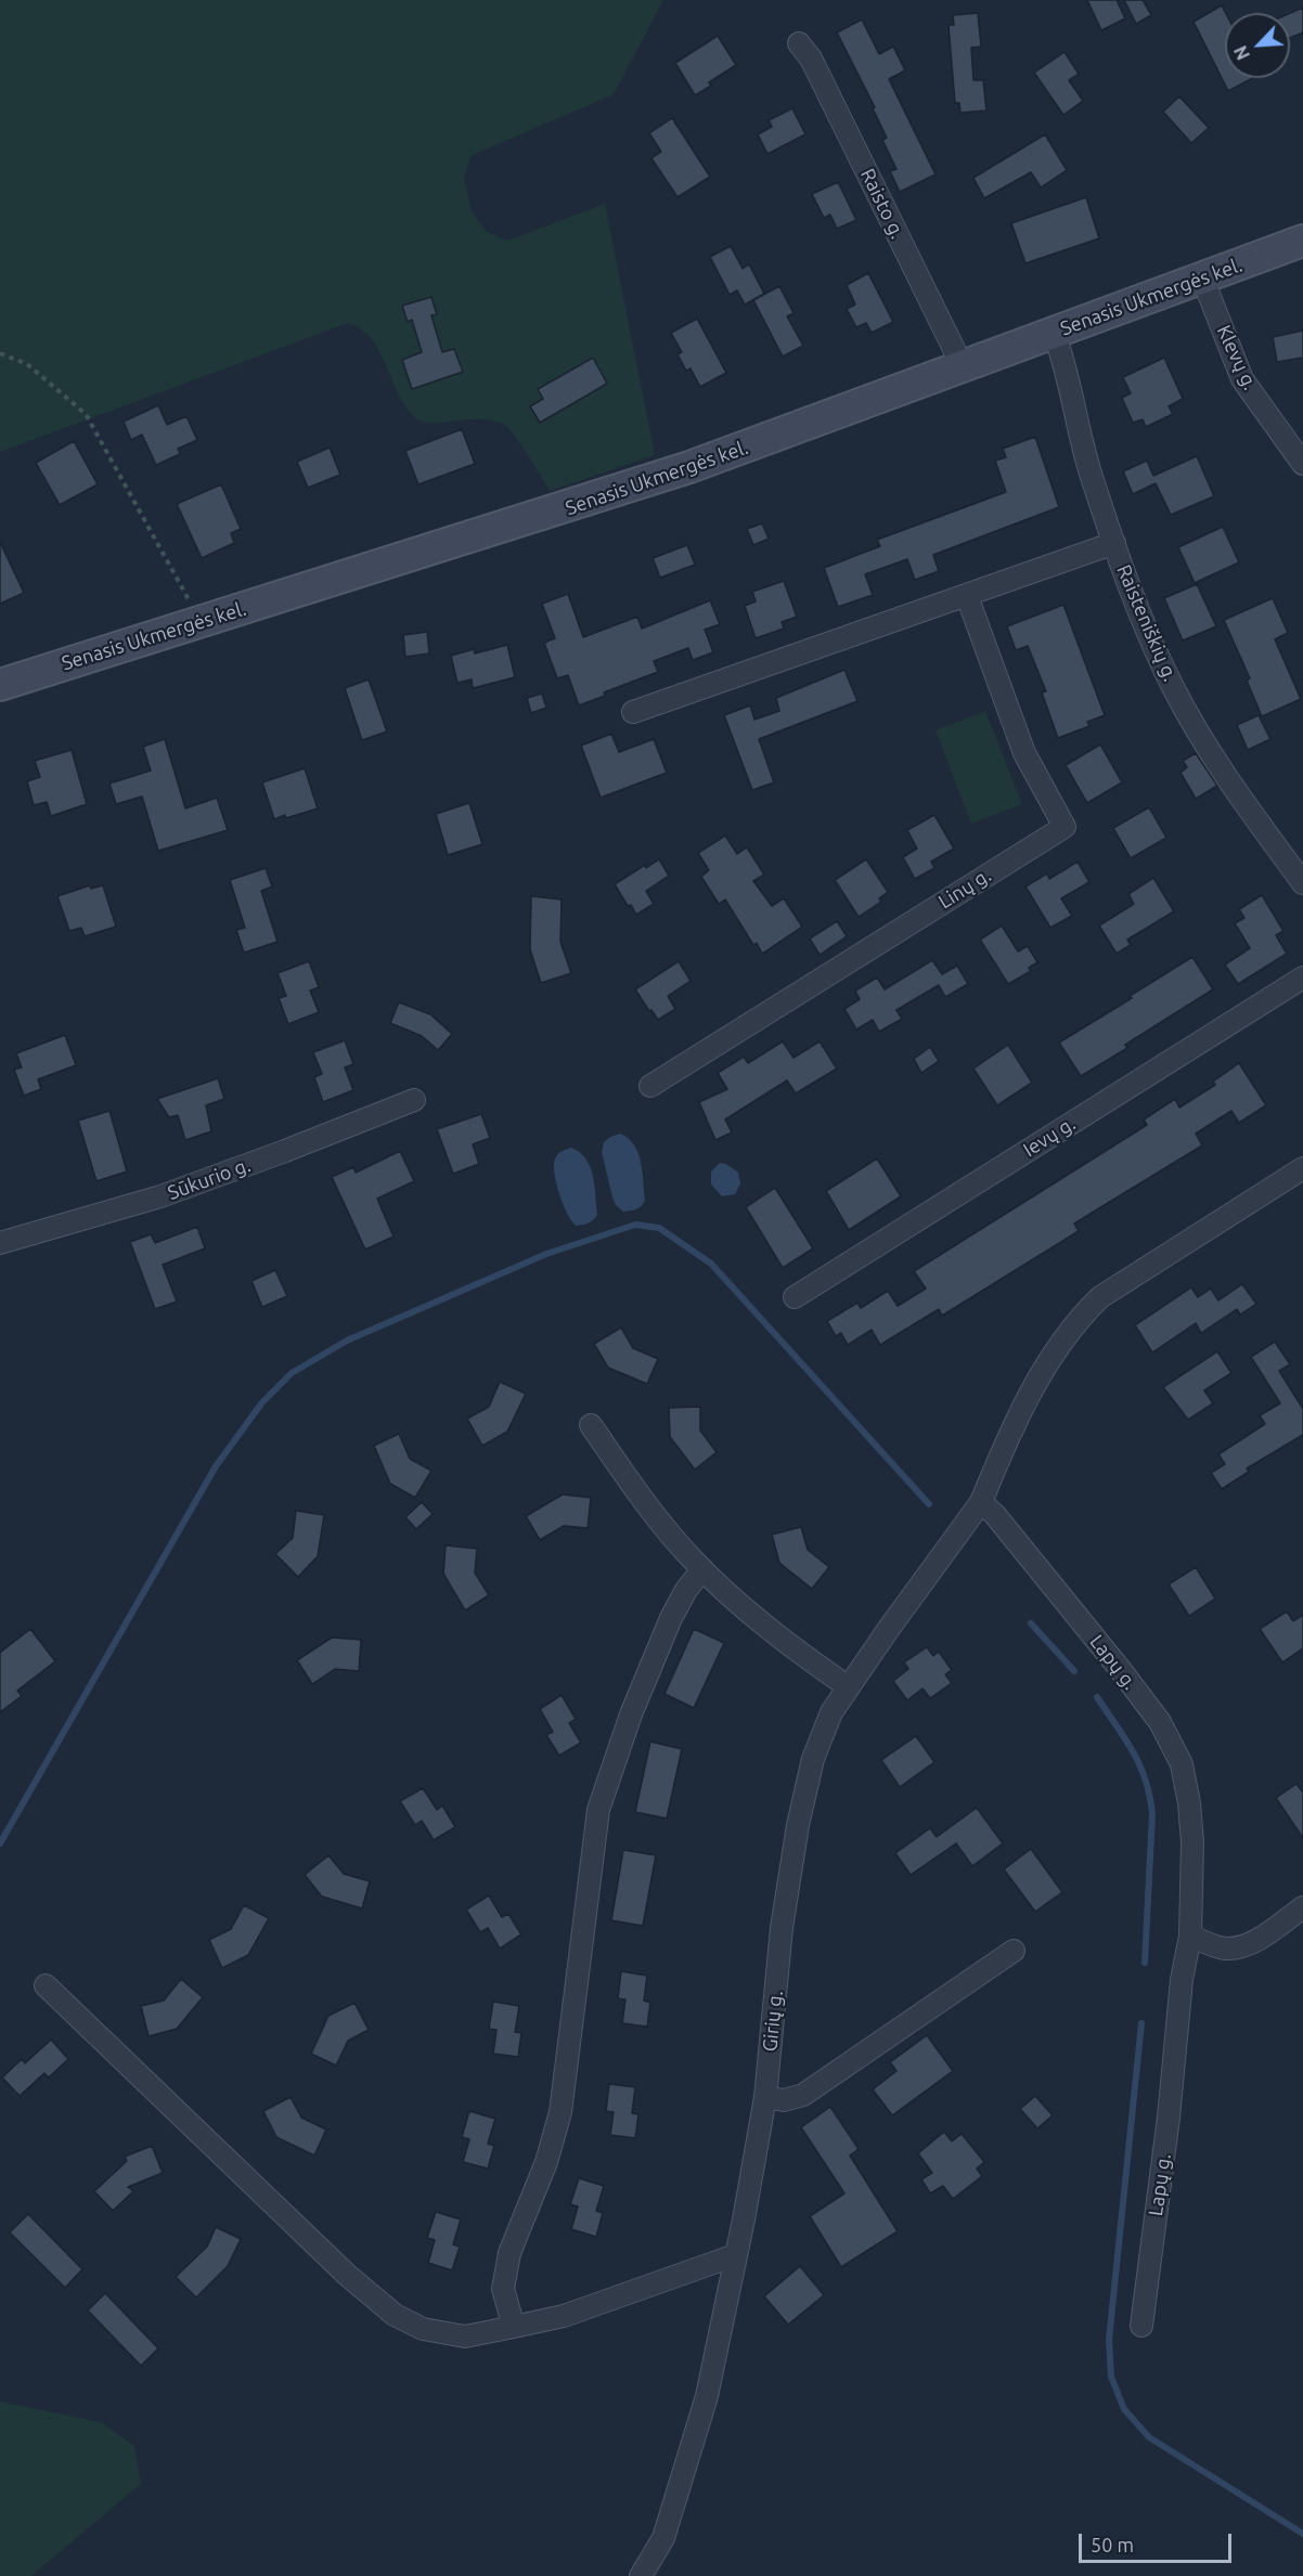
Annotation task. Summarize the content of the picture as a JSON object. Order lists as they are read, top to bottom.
{
  "streets": {
    "main road": ["Senasis Ukmergės kel."],
    "street": [
      "Raisto g.",
      "Klevų g.",
      "Raisteniškių g.",
      "Linų g.",
      "Ievų g.",
      "Sūkurio g.",
      "Lapų g.",
      "Girių g."
    ]
  },
  "crossings": [
    ["Raisto g.", "Senasis Ukmergės kel."],
    ["Senasis Ukmergės kel.", "Klevų g."],
    ["Senasis Ukmergės kel.", "Raisteniškių g."],
    ["Lapų g.", "Girių g."]
  ],
  "scale_bar": "50 m",
  "north": "bottom left"
}
